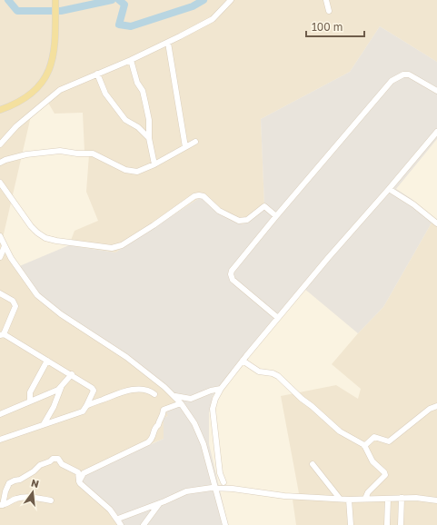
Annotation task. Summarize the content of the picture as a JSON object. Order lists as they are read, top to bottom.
{
  "scale_bar": "100 m",
  "north": "top"
}
